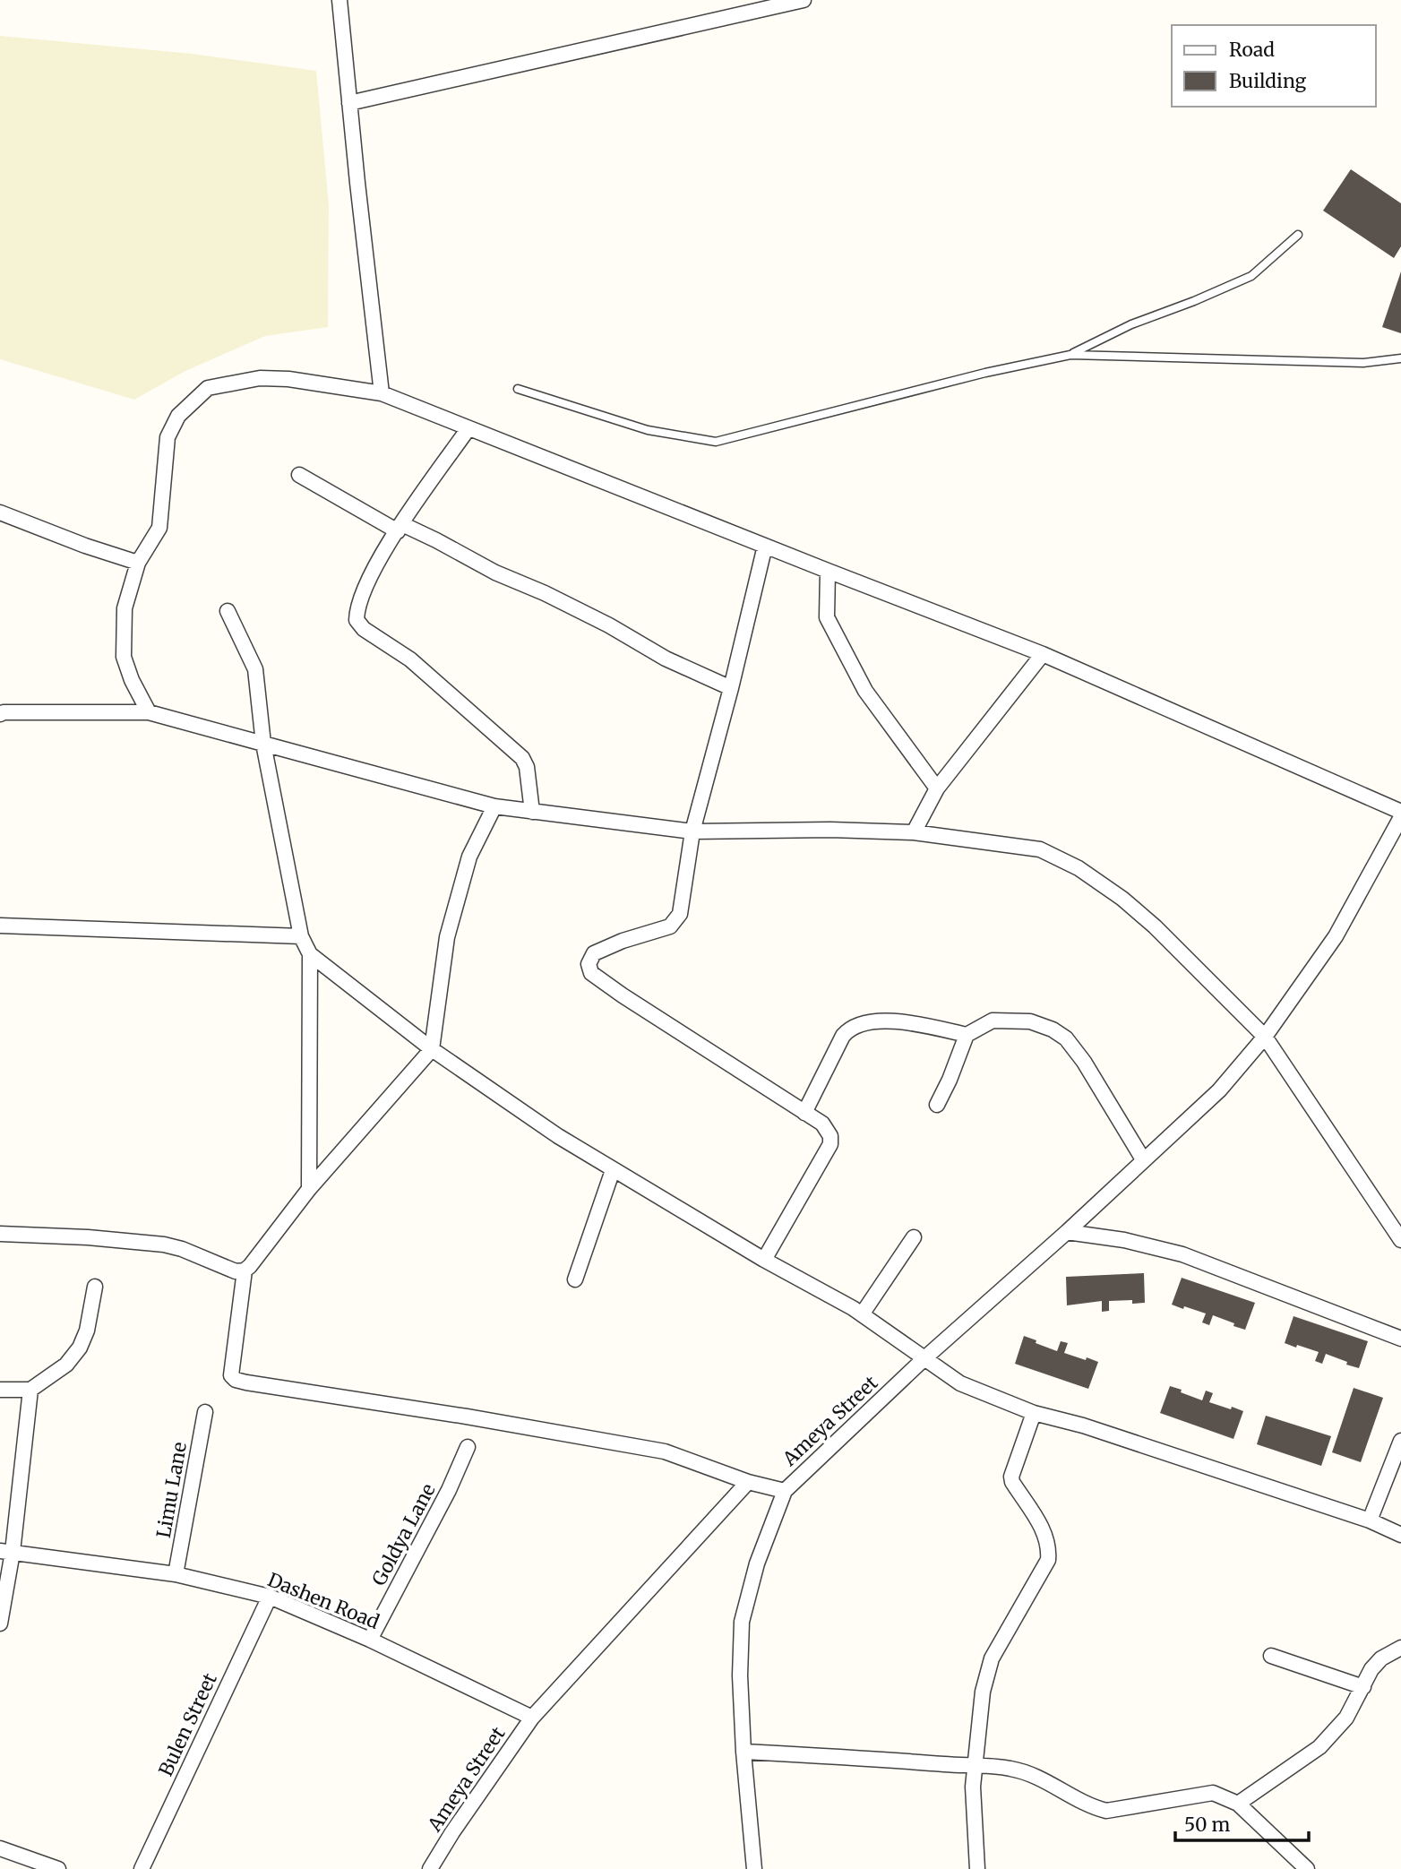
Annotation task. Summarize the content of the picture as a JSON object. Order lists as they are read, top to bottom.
{
  "streets": {
    "street": [
      "Ameya Street",
      "Limu Lane",
      "Goldya Lane",
      "Dashen Road",
      "Bulen Street"
    ]
  },
  "crossings": [
    ["Ameya Street", "Dashen Road"],
    ["Limu Lane", "Dashen Road"],
    ["Goldya Lane", "Dashen Road"],
    ["Dashen Road", "Bulen Street"]
  ],
  "legend": ["Road", "Building"],
  "scale_bar": "50 m"
}
